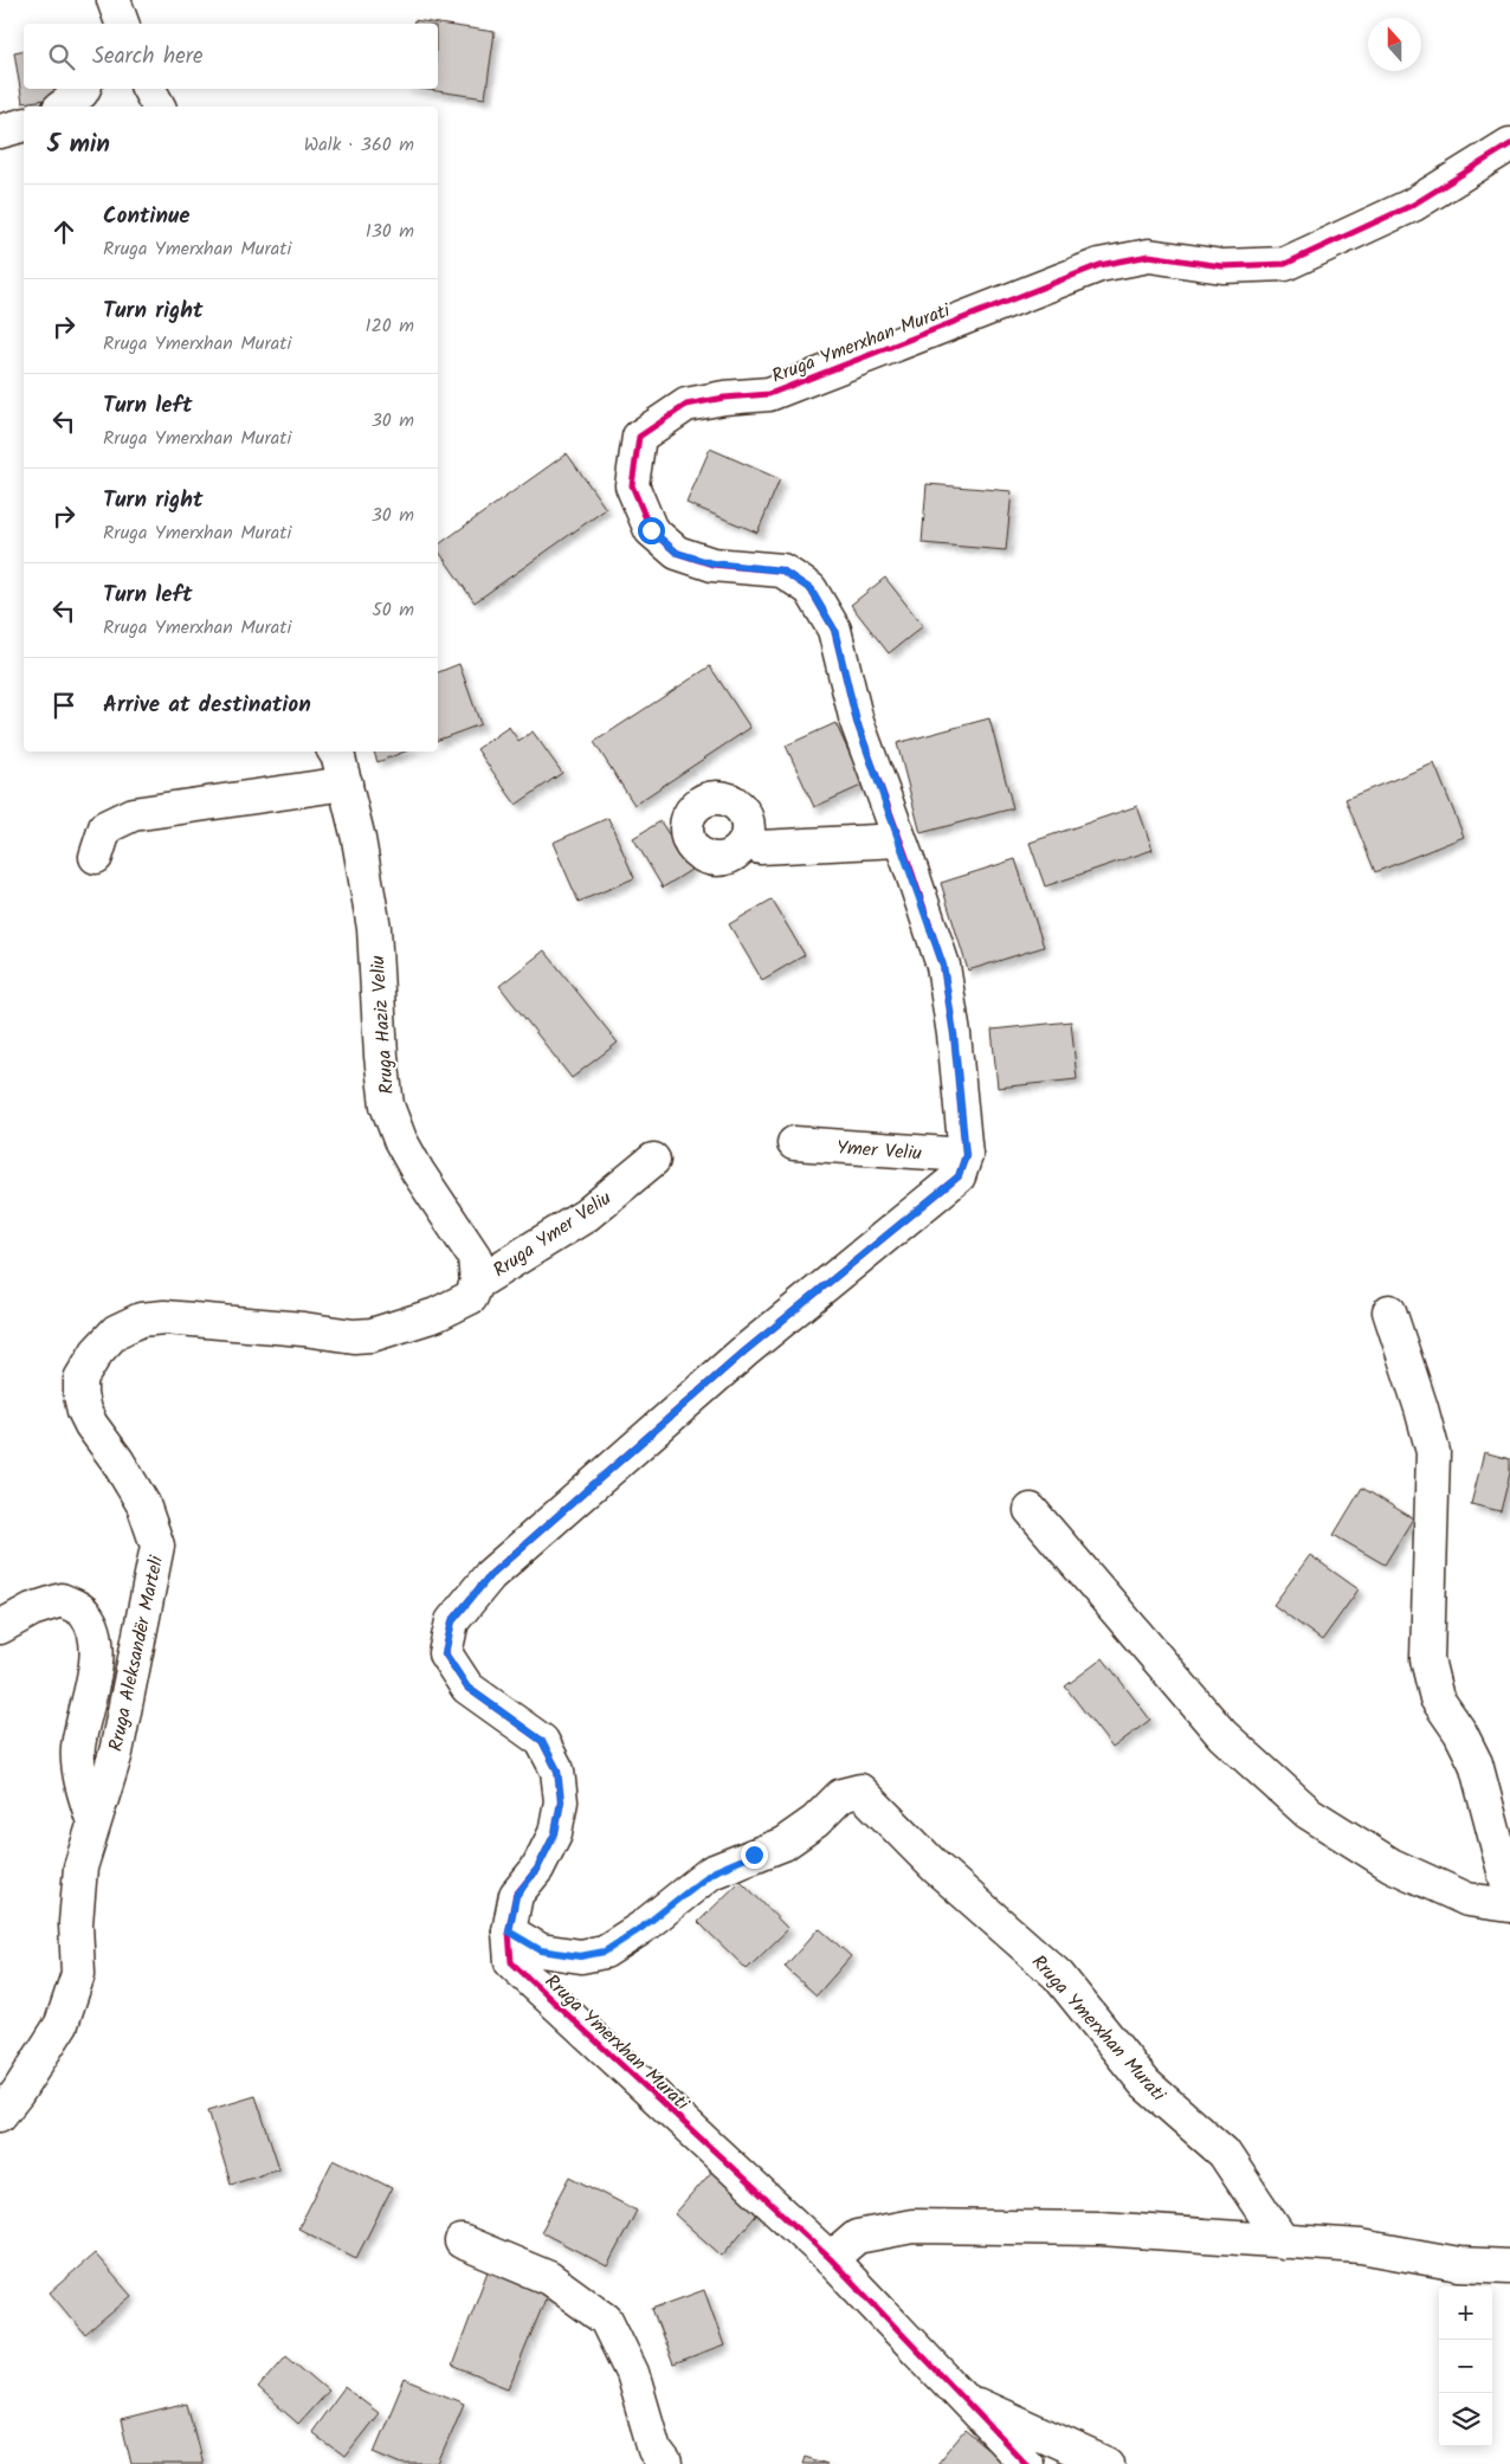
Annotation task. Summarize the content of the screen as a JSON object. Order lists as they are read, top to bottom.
{
  "streets": {
    "street": [
      "Rruga Ymerxhan Murati",
      "Rruga Haziz Veliu",
      "Ymer Veliu",
      "Rruga Ymer Veliu",
      "Rruga Aleksandër Marteli"
    ]
  },
  "crossings": [
    ["Rruga Ymerxhan Murati", "Ymer Veliu"],
    ["Rruga Haziz Veliu", "Rruga Ymer Veliu"],
    ["Rruga Haziz Veliu", "Rruga Aleksandër Marteli"],
    ["Rruga Ymer Veliu", "Rruga Aleksandër Marteli"]
  ],
  "north": "top",
  "page": {
    "search": "Search here",
    "heading": ["5 min", "Walk · 360 m"],
    "list": [
      ["Continue", "Rruga Ymerxhan Murati", "130 m"],
      ["Turn right", "Rruga Ymerxhan Murati", "120 m"],
      ["Turn left", "Rruga Ymerxhan Murati", "30 m"],
      ["Turn right", "Rruga Ymerxhan Murati", "30 m"],
      ["Turn left", "Rruga Ymerxhan Murati", "50 m"],
      "Arrive at destination"
    ],
    "map_buttons": ["+", "−"]
  }
}
